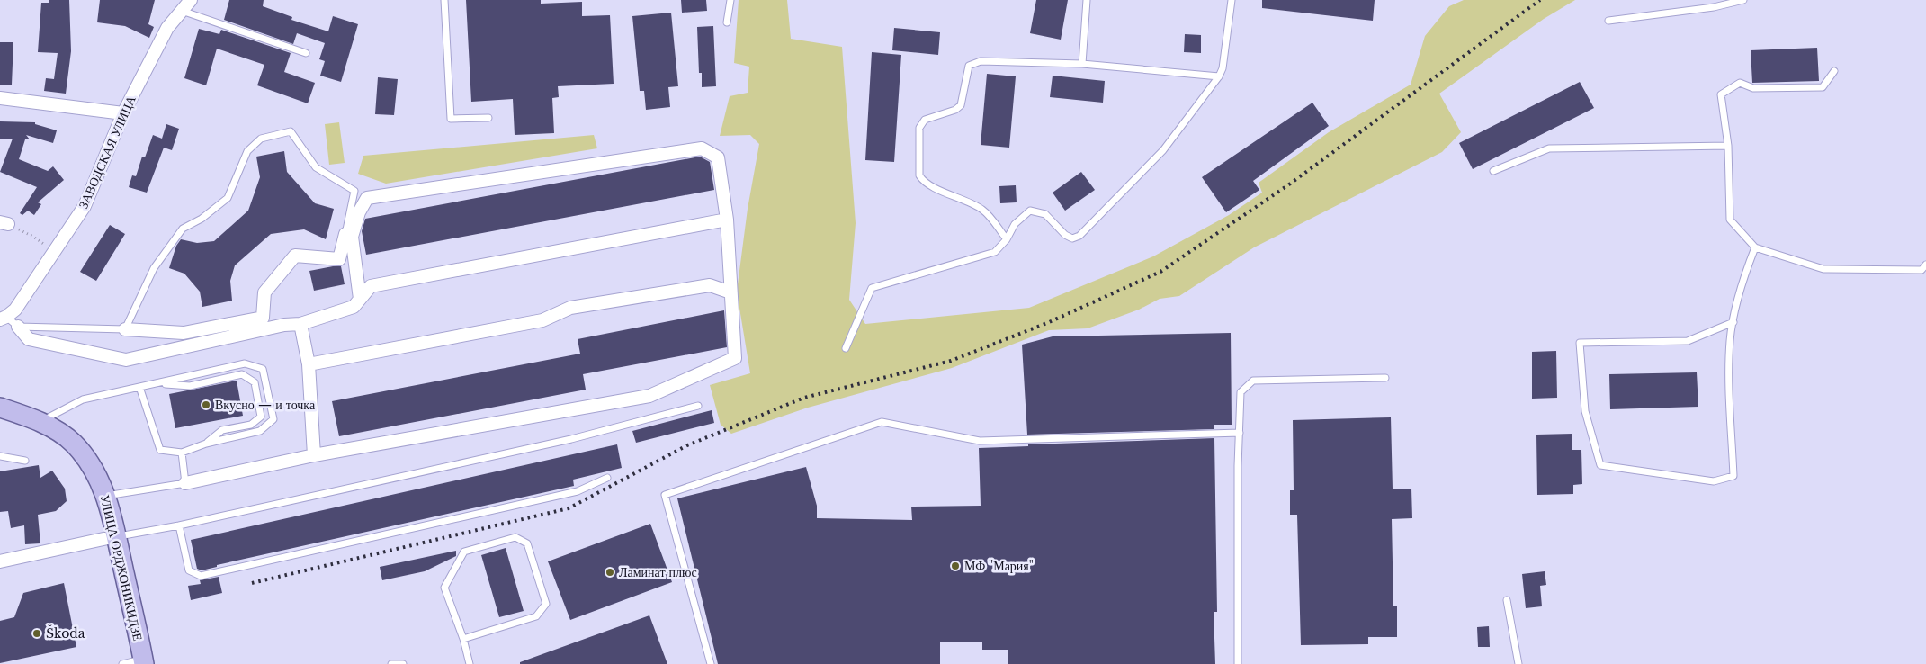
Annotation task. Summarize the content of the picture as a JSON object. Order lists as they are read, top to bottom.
{
  "streets": {
    "main road": ["УЛИЦА ОРДЖОНИКИДЗЕ"],
    "street": ["ЗАВОДСКАЯ УЛИЦА"]
  },
  "places": [
    "Вкусно — и точка",
    "МФ \"Мария\"",
    "Ламинат плюс",
    "Škoda"
  ]
}
